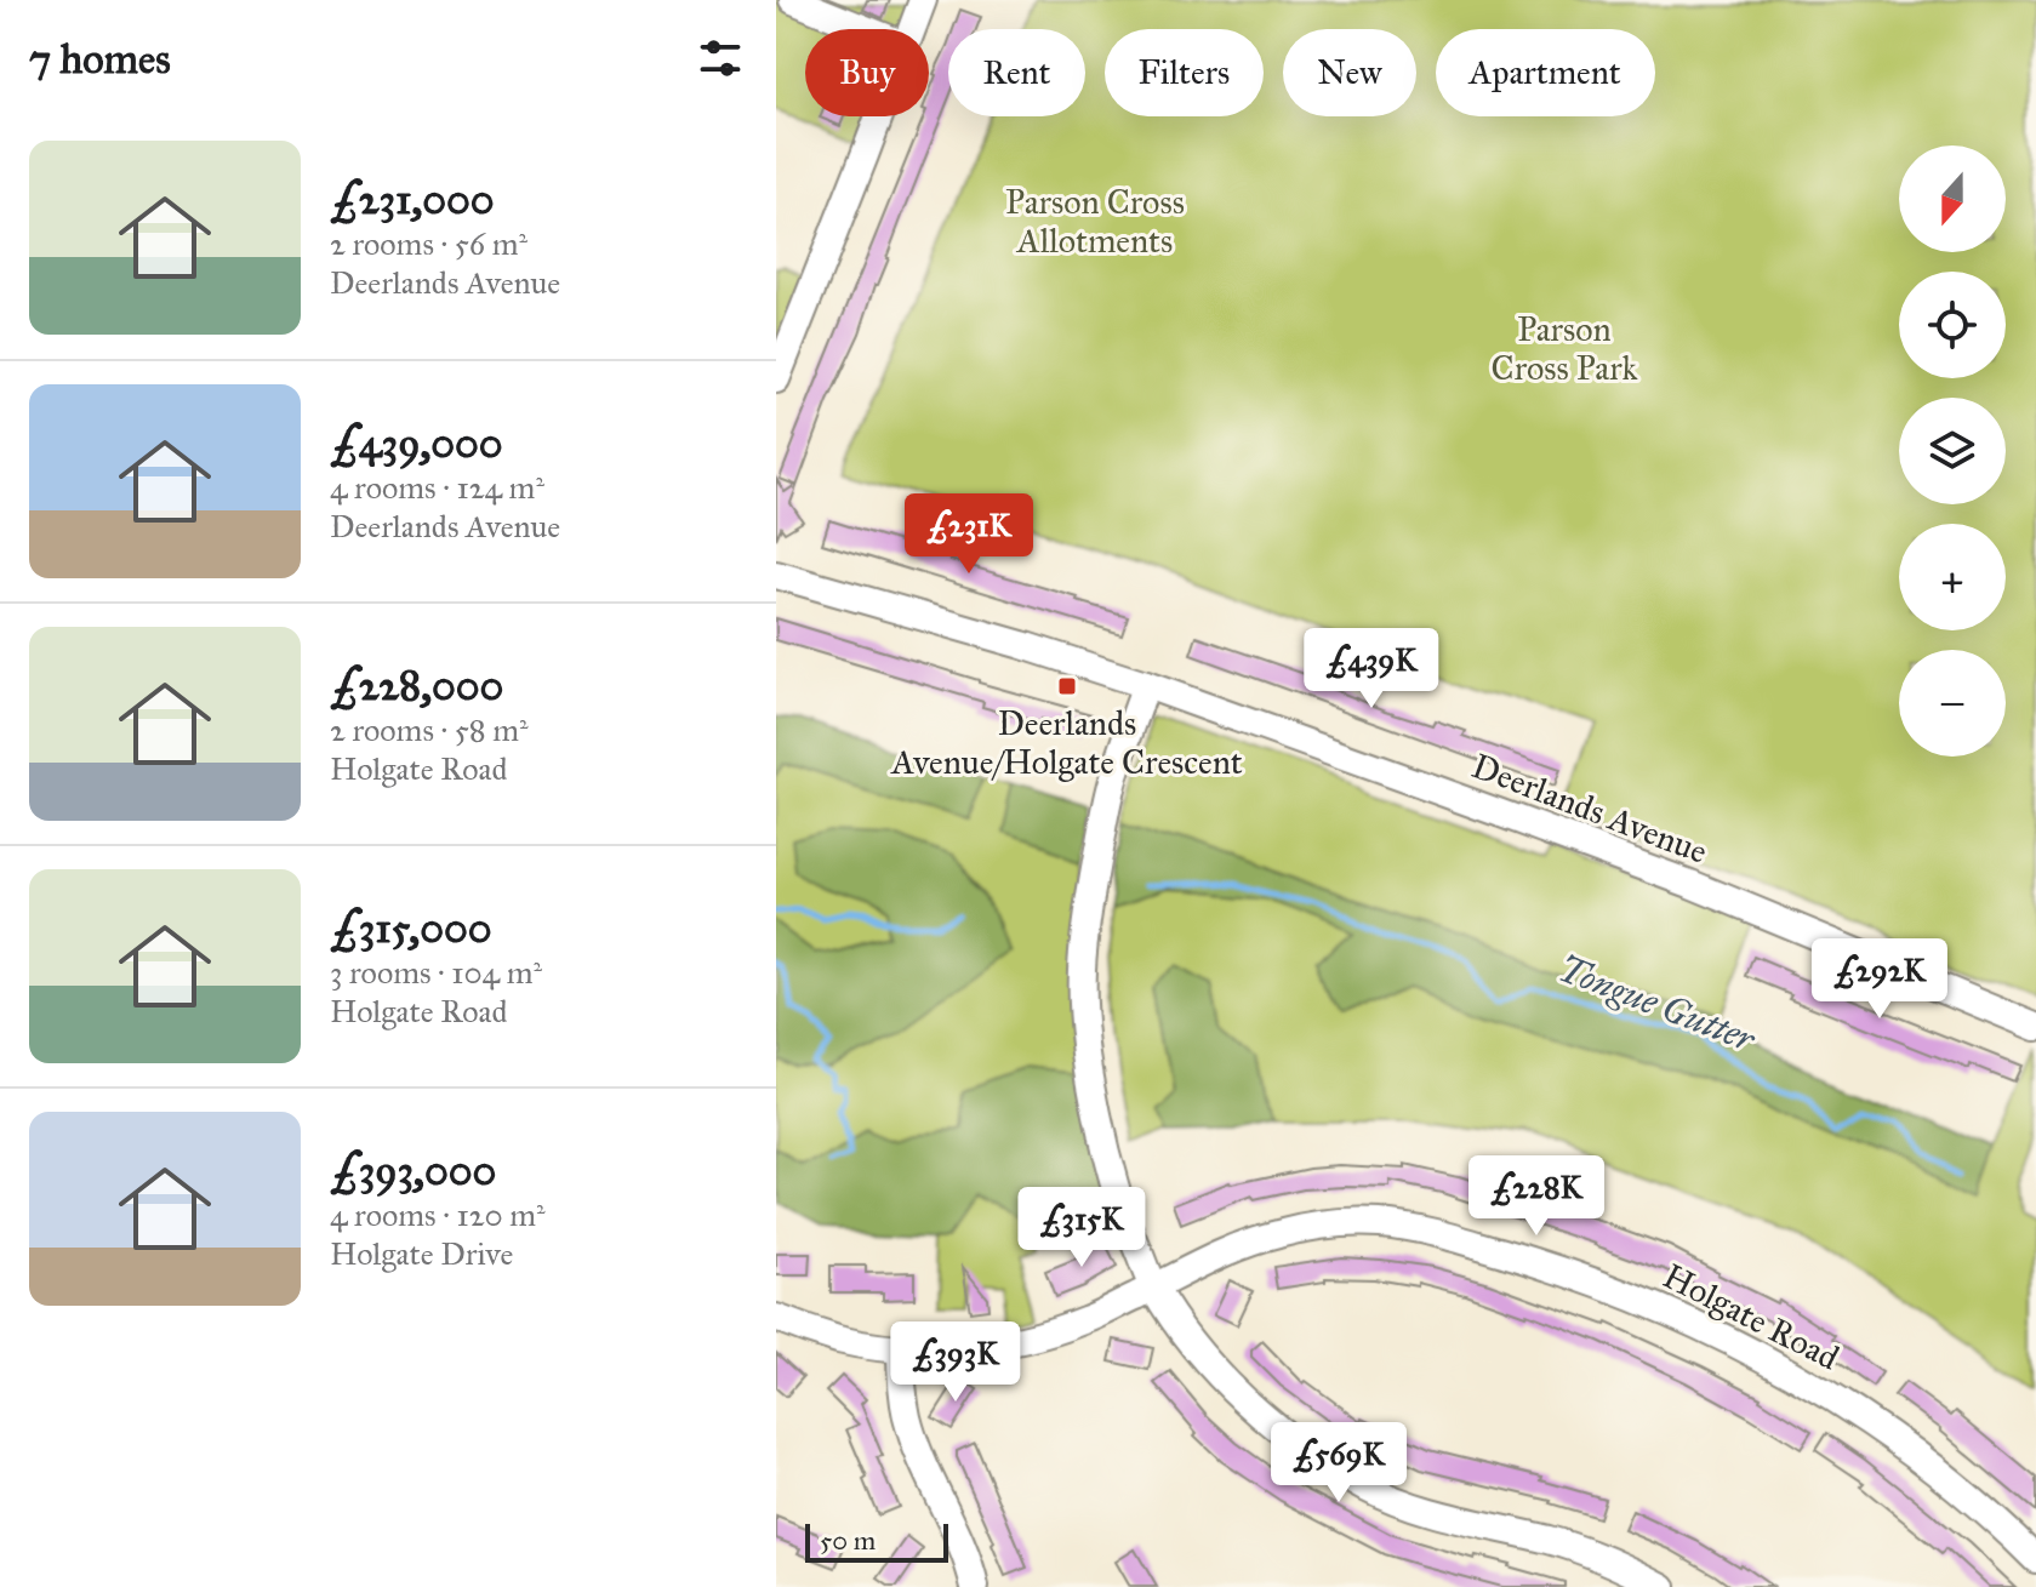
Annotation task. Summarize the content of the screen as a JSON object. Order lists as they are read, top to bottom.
{
  "streets": {
    "street": ["Deerlands Avenue", "Holgate Road"]
  },
  "water": ["Tongue Gutter"],
  "parks": ["Parson Cross Allotments", "Parson Cross Park"],
  "places": {
    "transit": ["Deerlands Avenue/Holgate Crescent"]
  },
  "scale_bar": "50 m",
  "north": "bottom",
  "page": {
    "heading": "7 homes",
    "chip": [
      "Buy",
      "Rent",
      "Filters",
      "New",
      "Apartment"
    ],
    "list": [
      {
        "name": "£231,000",
        "note": "2 rooms · 56 m² · Deerlands Avenue"
      },
      {
        "name": "£439,000",
        "note": "4 rooms · 124 m² · Deerlands Avenue"
      },
      {
        "name": "£228,000",
        "note": "2 rooms · 58 m² · Holgate Road"
      },
      {
        "name": "£315,000",
        "note": "3 rooms · 104 m² · Holgate Road"
      },
      {
        "name": "£393,000",
        "note": "4 rooms · 120 m² · Holgate Drive"
      }
    ],
    "map_buttons": ["+", "−"],
    "price": [
      "£231K",
      "£439K",
      "£292K",
      "£228K",
      "£315K",
      "£393K",
      "£569K"
    ],
    "scale": "50 m"
  }
}
